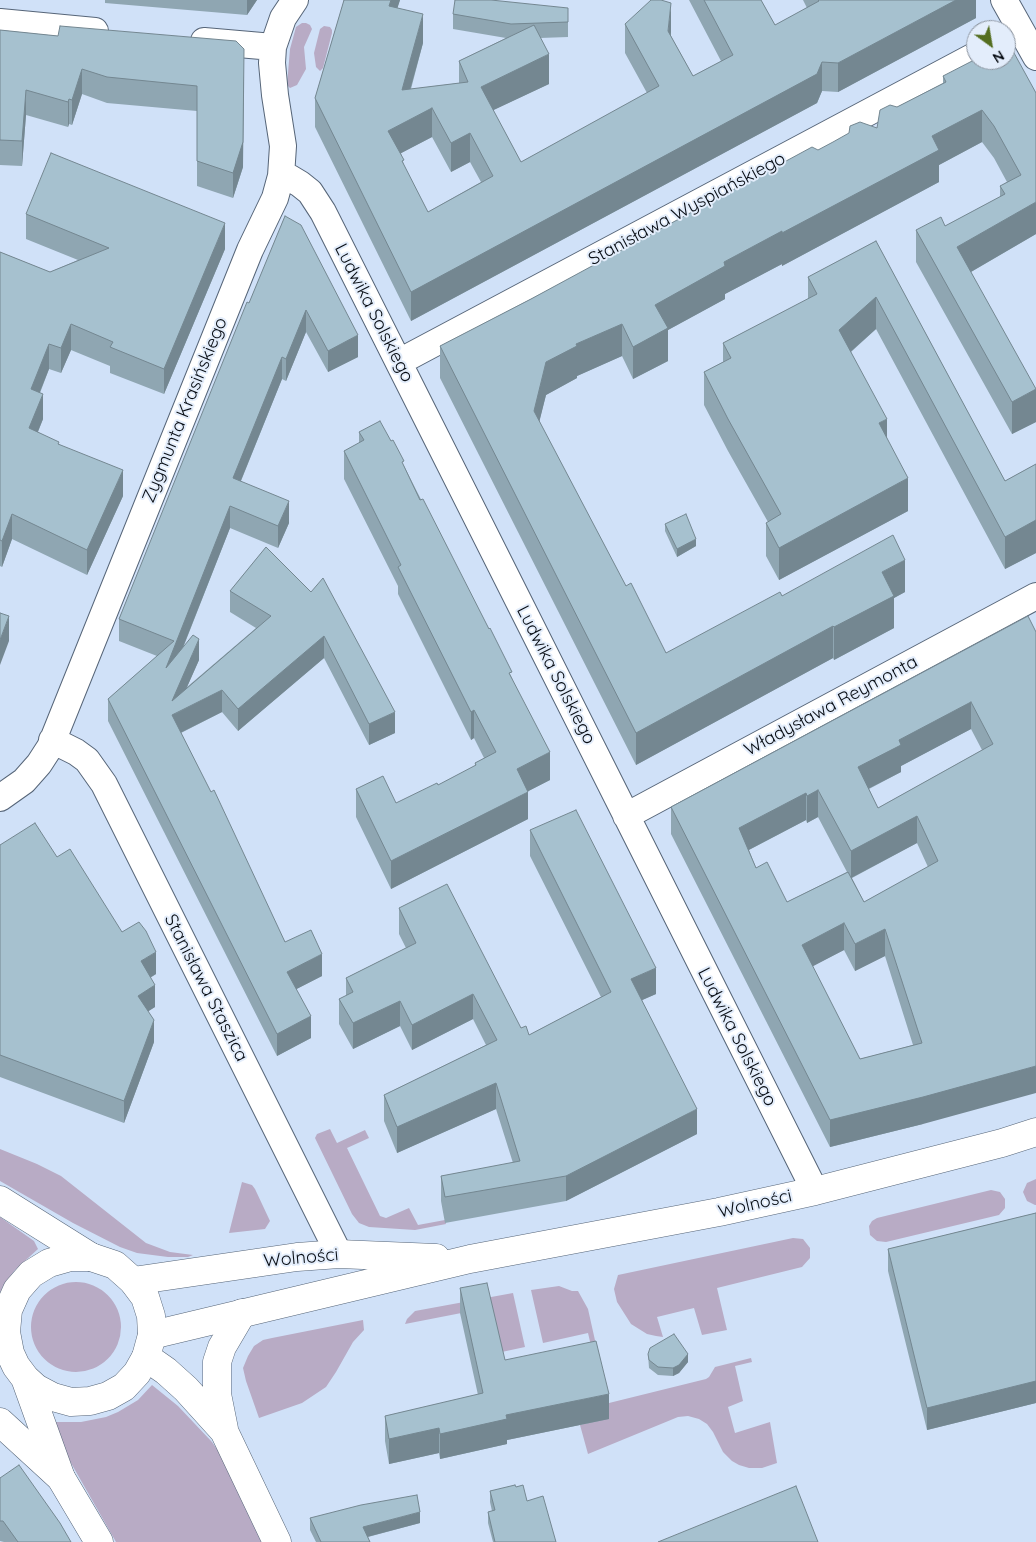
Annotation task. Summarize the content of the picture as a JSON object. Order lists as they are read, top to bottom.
{
  "streets": {
    "street": [
      "Stanisława Wyspiańskiego",
      "Ludwika Solskiego",
      "Zygmunta Krasińskiego",
      "Władysława Reymonta",
      "Stanisława Staszica",
      "Wolności"
    ]
  },
  "crossings": [
    ["Stanisława Wyspiańskiego", "Ludwika Solskiego"],
    ["Ludwika Solskiego", "Zygmunta Krasińskiego"],
    ["Ludwika Solskiego", "Władysława Reymonta"],
    ["Ludwika Solskiego", "Wolności"],
    ["Zygmunta Krasińskiego", "Stanisława Staszica"],
    ["Stanisława Staszica", "Wolności"]
  ],
  "north": "bottom right"
}
